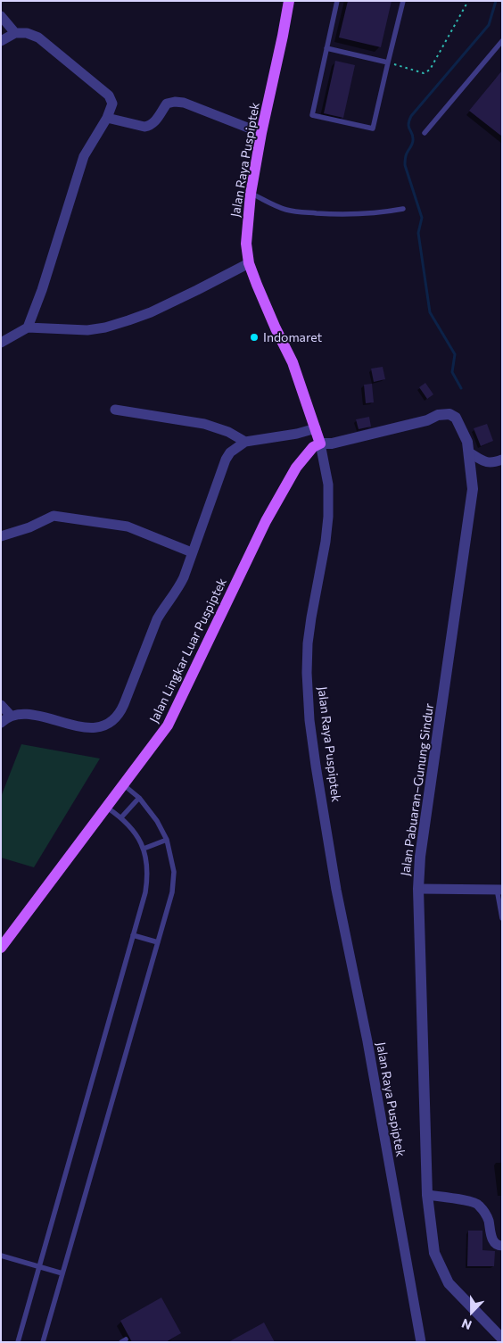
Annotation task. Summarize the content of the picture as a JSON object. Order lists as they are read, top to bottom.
{
  "streets": {
    "main road": ["Jalan Raya Puspiptek", "Jalan Lingkar Luar Puspiptek"],
    "street": ["Jalan Pabuaran–Gunung Sindur"]
  },
  "crossings": [
    ["Jalan Raya Puspiptek", "Jalan Lingkar Luar Puspiptek"],
    ["Jalan Raya Puspiptek", "Jalan Pabuaran–Gunung Sindur"],
    ["Jalan Lingkar Luar Puspiptek", "Jalan Pabuaran–Gunung Sindur"]
  ],
  "places": ["Indomaret"],
  "north": "bottom"
}
